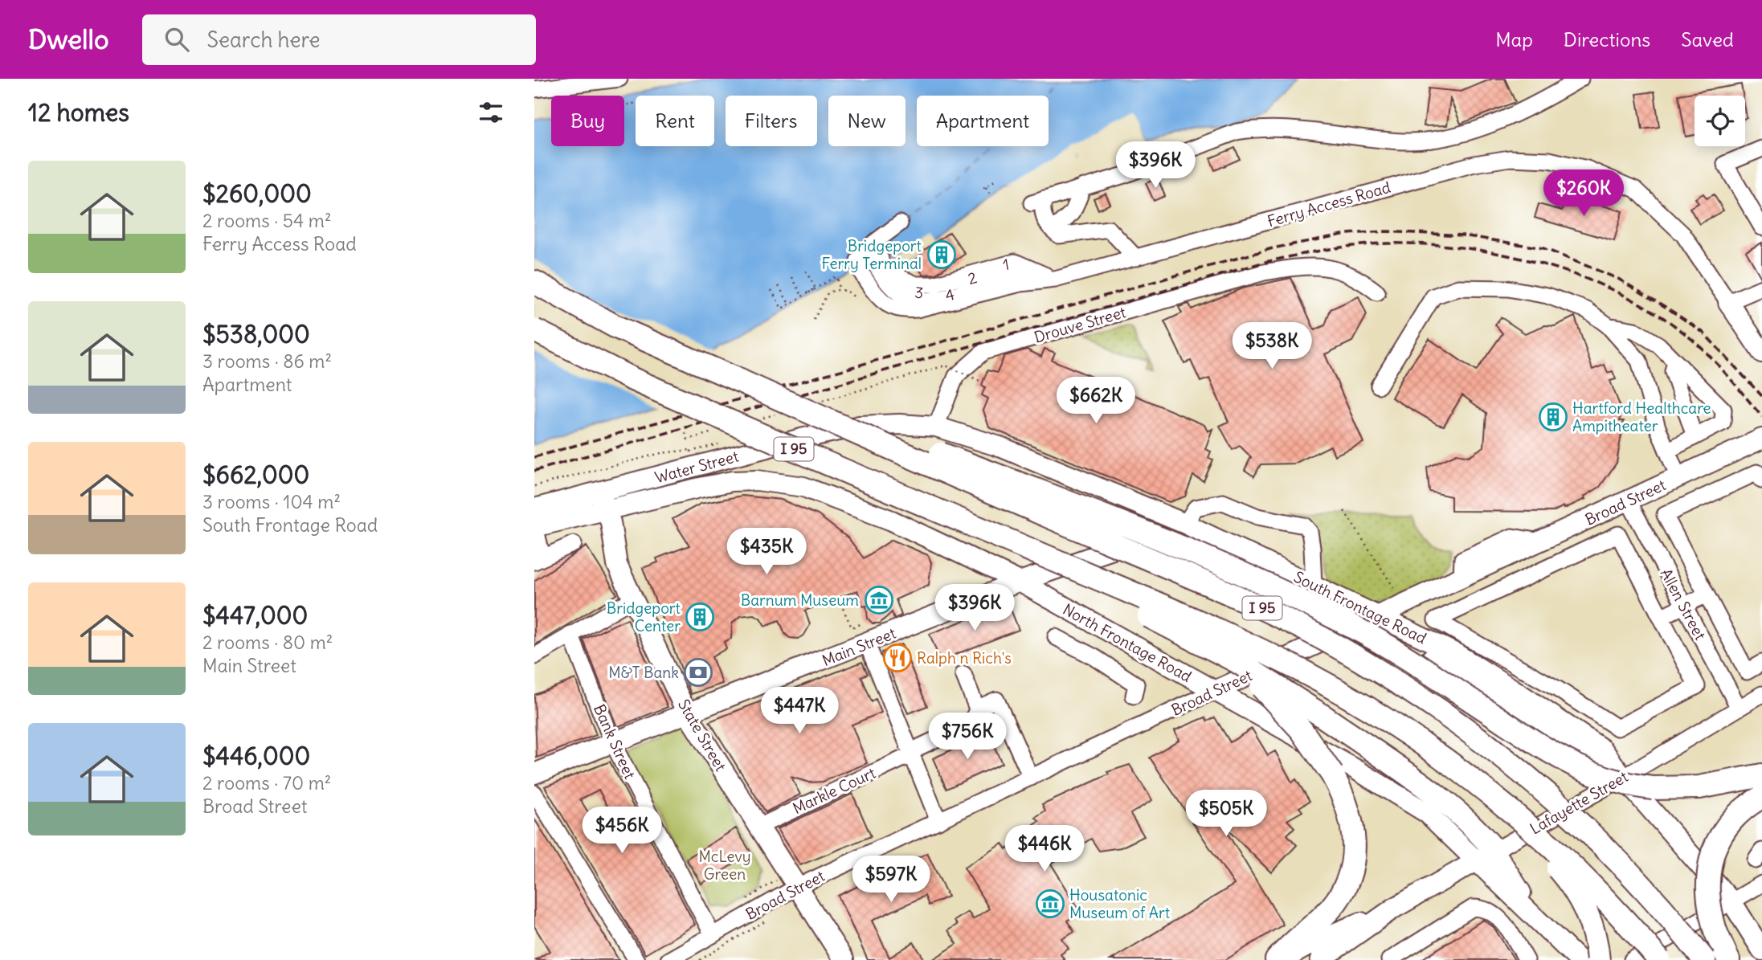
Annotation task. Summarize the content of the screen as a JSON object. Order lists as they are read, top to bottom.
{
  "streets": {
    "highway": ["I 95"],
    "main road": [
      "Ferry Access Road",
      "Water Street",
      "Broad Street",
      "South Frontage Road",
      "North Frontage Road",
      "Main Street",
      "State Street",
      "Lafayette Street"
    ],
    "street": [
      "2",
      "4",
      "Drouve Street",
      "Allen Street",
      "Bank Street",
      "Markle Court"
    ]
  },
  "crossings": [
    ["Ferry Access Road", "2"],
    ["Ferry Access Road", "4"],
    ["2", "4"],
    ["Drouve Street", "South Frontage Road"],
    ["Water Street", "South Frontage Road"],
    ["Water Street", "North Frontage Road"],
    ["Water Street", "State Street"],
    ["Broad Street", "Allen Street"],
    ["Broad Street", "South Frontage Road"],
    ["Broad Street", "North Frontage Road"],
    ["Broad Street", "State Street"],
    ["Broad Street", "Bank Street"],
    ["Allen Street", "Lafayette Street"],
    ["South Frontage Road", "Main Street"],
    ["South Frontage Road", "Lafayette Street"],
    ["North Frontage Road", "Main Street"],
    ["North Frontage Road", "Lafayette Street"],
    ["Main Street", "State Street"],
    ["Main Street", "Bank Street"],
    ["State Street", "Markle Court"]
  ],
  "parks": ["McLevy Green"],
  "places": {
    "building": ["Bridgeport Ferry Terminal", "Hartford Healthcare Ampitheater", "Bridgeport Center"],
    "museum": ["Barnum Museum", "Housatonic Museum of Art"],
    "restaurant": ["Ralph n Rich's"],
    "bank": ["M&T Bank"]
  },
  "page": {
    "header": "Dwello",
    "search": "Search here",
    "nav": ["Map", "Directions", "Saved"],
    "heading": "12 homes",
    "chip": [
      "Buy",
      "Rent",
      "Filters",
      "New",
      "Apartment"
    ],
    "price": [
      "$396K",
      "$260K",
      "$538K",
      "$662K",
      "$435K",
      "$396K",
      "$447K",
      "$756K",
      "$505K",
      "$456K",
      "$446K",
      "$597K"
    ],
    "list": [
      {
        "name": "$260,000",
        "note": "2 rooms · 54 m² · Ferry Access Road"
      },
      {
        "name": "$538,000",
        "note": "3 rooms · 86 m² · Apartment"
      },
      {
        "name": "$662,000",
        "note": "3 rooms · 104 m² · South Frontage Road"
      },
      {
        "name": "$447,000",
        "note": "2 rooms · 80 m² · Main Street"
      },
      {
        "name": "$446,000",
        "note": "2 rooms · 70 m² · Broad Street"
      }
    ]
  }
}
